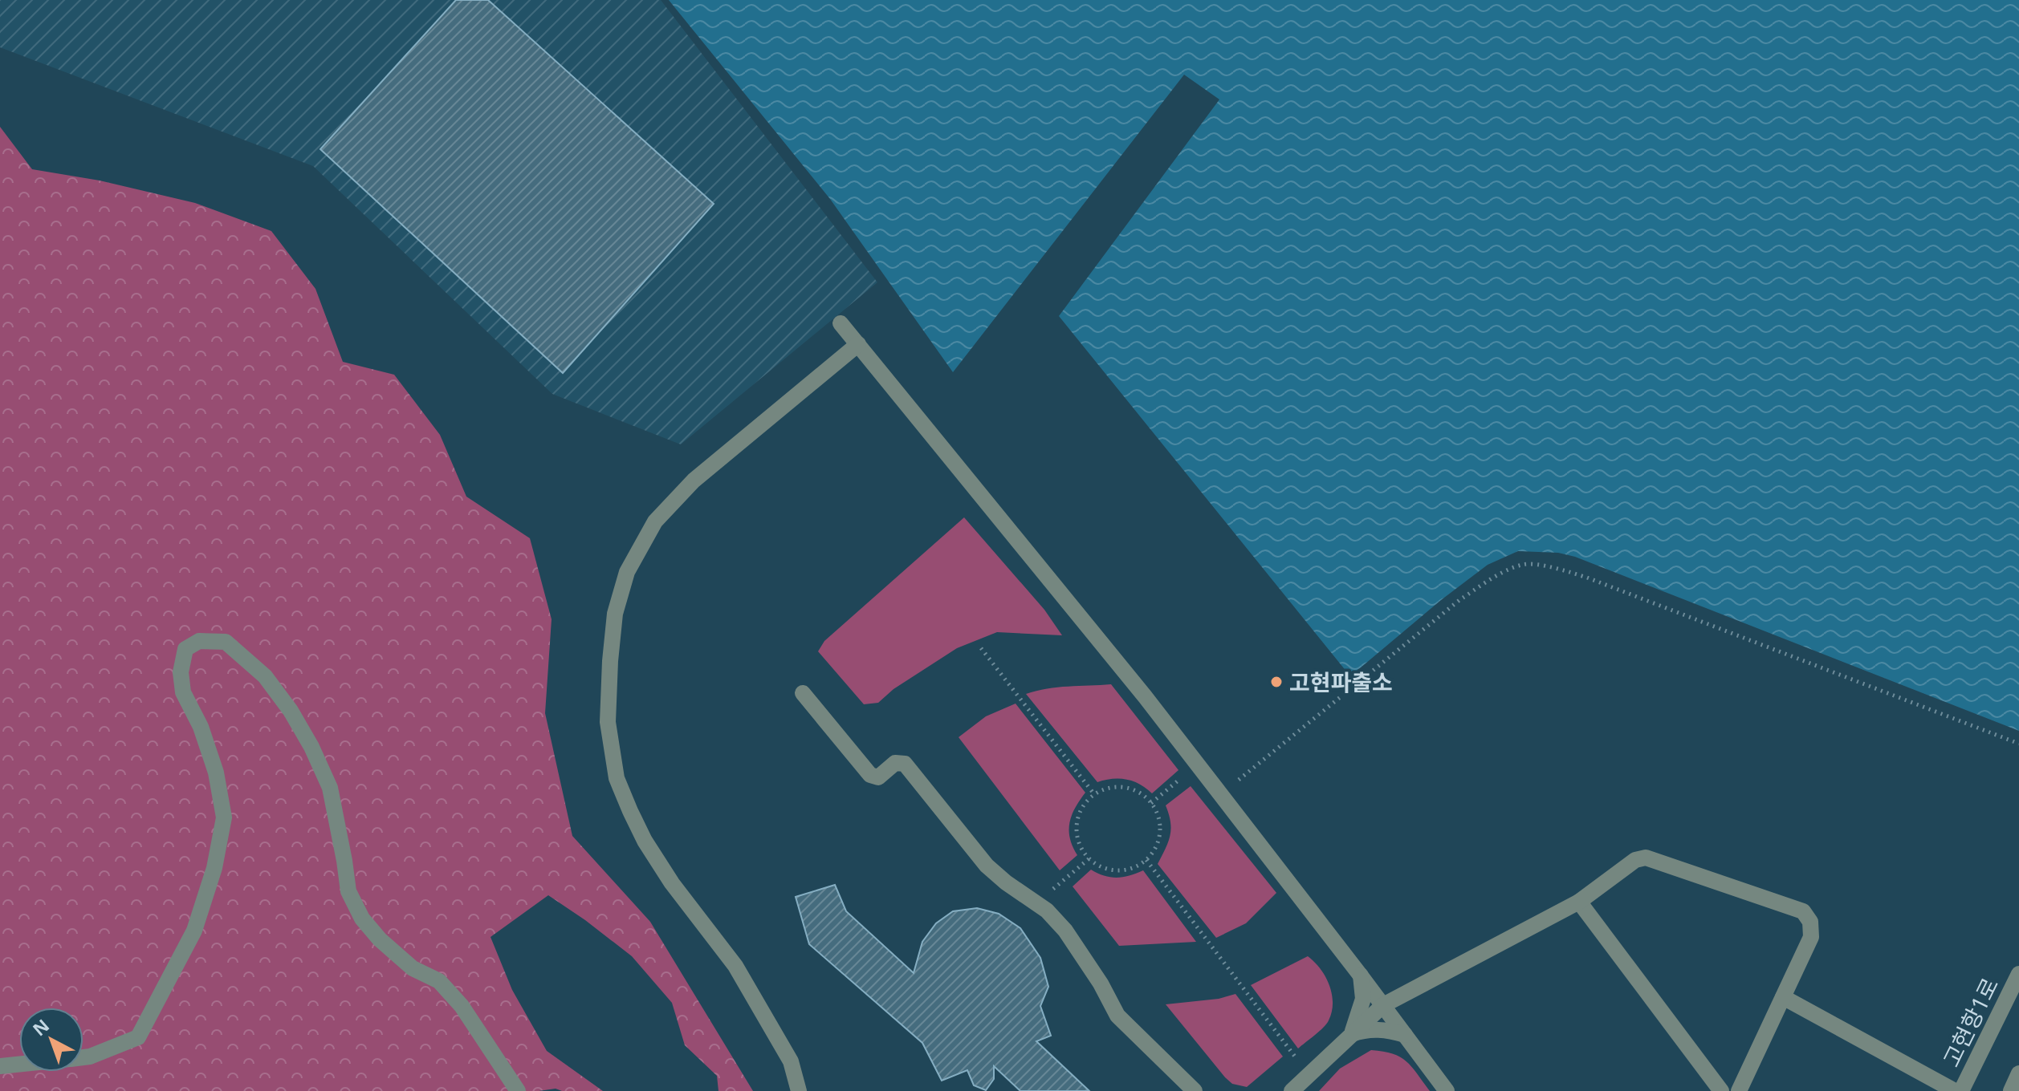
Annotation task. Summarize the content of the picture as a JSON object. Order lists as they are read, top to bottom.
{
  "streets": {
    "street": ["고현항1로"]
  },
  "places": ["고현파출소"],
  "north": "top left"
}
